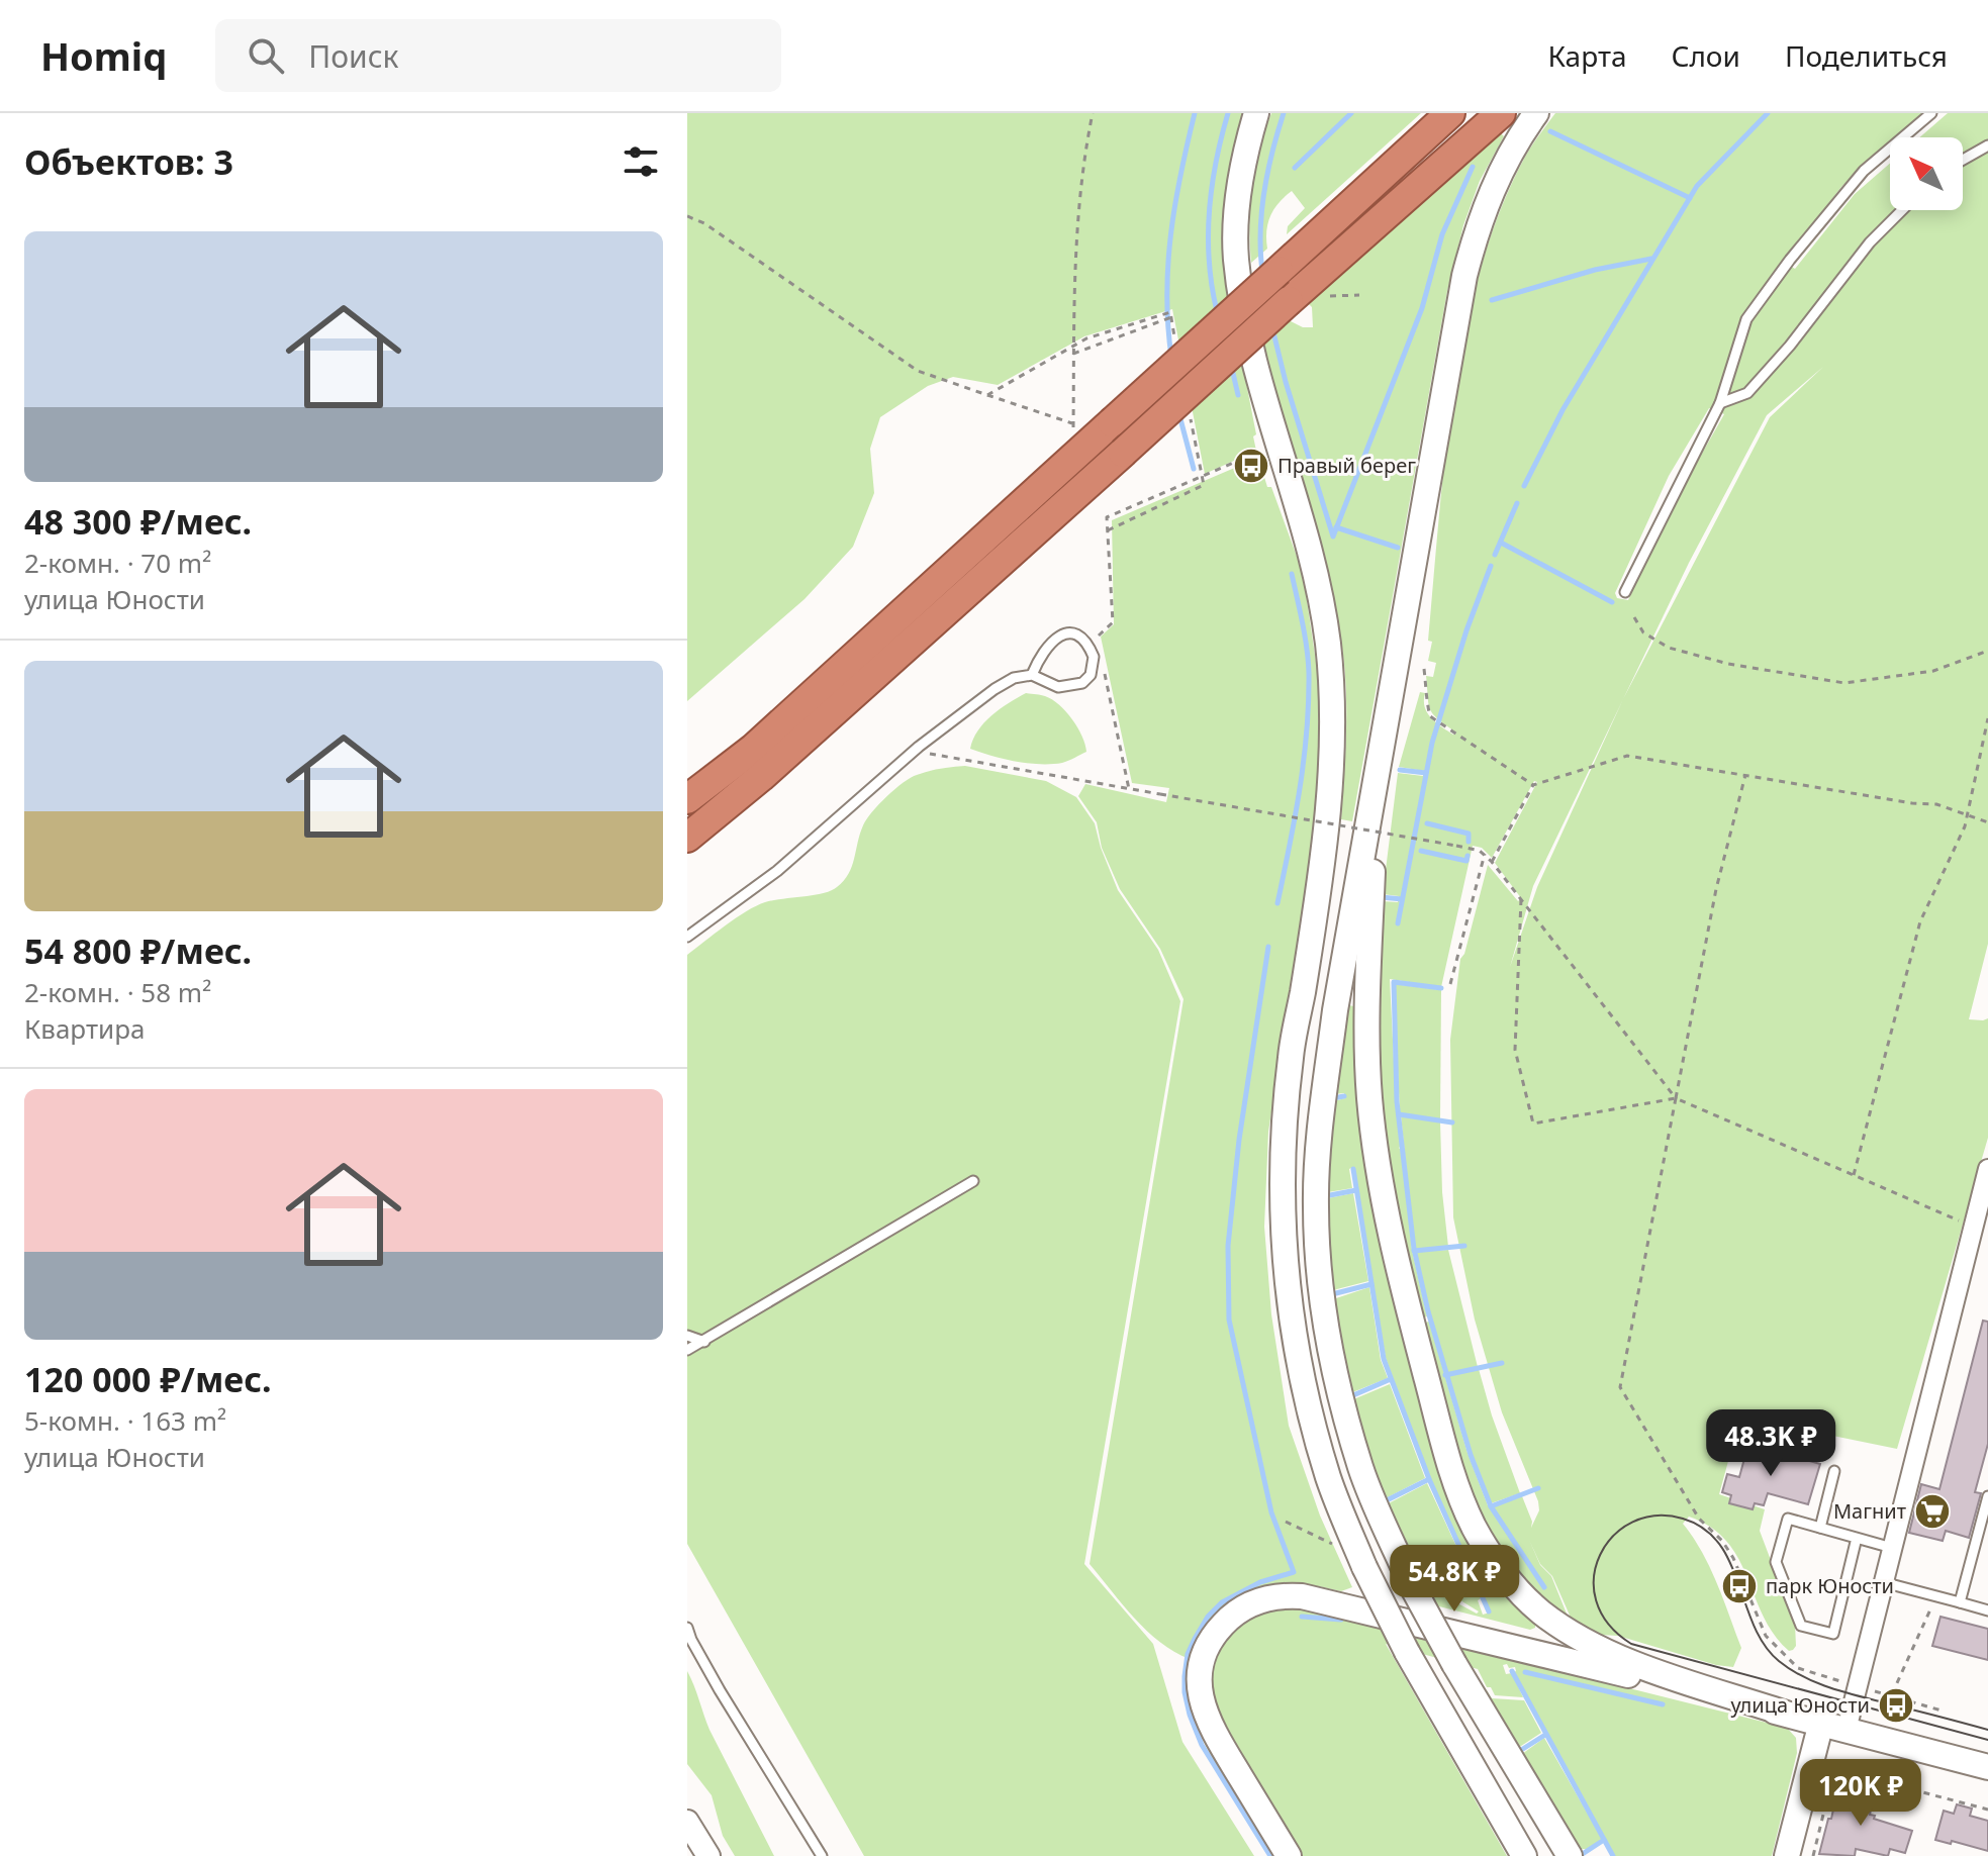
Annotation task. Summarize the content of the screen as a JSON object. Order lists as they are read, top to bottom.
{
  "places": {
    "bus stop": ["Правый берег", "парк Юности", "улица Юности"],
    "supermarket": ["Магнит"]
  },
  "north": "top left",
  "page": {
    "header": "Homiq",
    "search": "Поиск",
    "nav": ["Карта", "Слои", "Поделиться"],
    "heading": "Объектов: 3",
    "list": [
      {
        "name": "48 300 ₽/мес.",
        "note": "2-комн. · 70 m² · улица Юности"
      },
      {
        "name": "54 800 ₽/мес.",
        "note": "2-комн. · 58 m² · Квартира"
      },
      {
        "name": "120 000 ₽/мес.",
        "note": "5-комн. · 163 m² · улица Юности"
      }
    ],
    "price": ["48.3K ₽", "54.8K ₽", "120K ₽"]
  }
}
